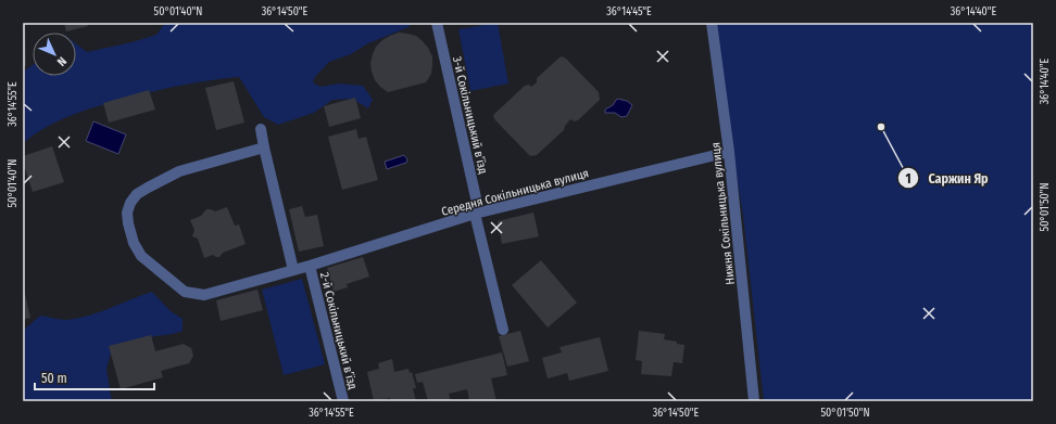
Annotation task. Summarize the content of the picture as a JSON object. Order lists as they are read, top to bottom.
{
  "streets": {
    "street": [
      "3-й Сокільницький в’їзд",
      "Середня Сокільницька вулиця",
      "Нижня Сокільницька вулиця",
      "2-й Сокільницький в’їзд"
    ]
  },
  "crossings": [
    ["3-й Сокільницький в’їзд", "Середня Сокільницька вулиця"],
    ["Середня Сокільницька вулиця", "Нижня Сокільницька вулиця"],
    ["Середня Сокільницька вулиця", "2-й Сокільницький в’їзд"]
  ],
  "places": ["Саржин Яр"],
  "scale_bar": "50 m",
  "north": "bottom right",
  "coordinates": [
    "50°01'40\"N",
    "36°14'50\"E",
    "36°14'45\"E",
    "36°14'40\"E",
    "36°14'55\"E",
    "50°01'50\"N"
  ]
}
